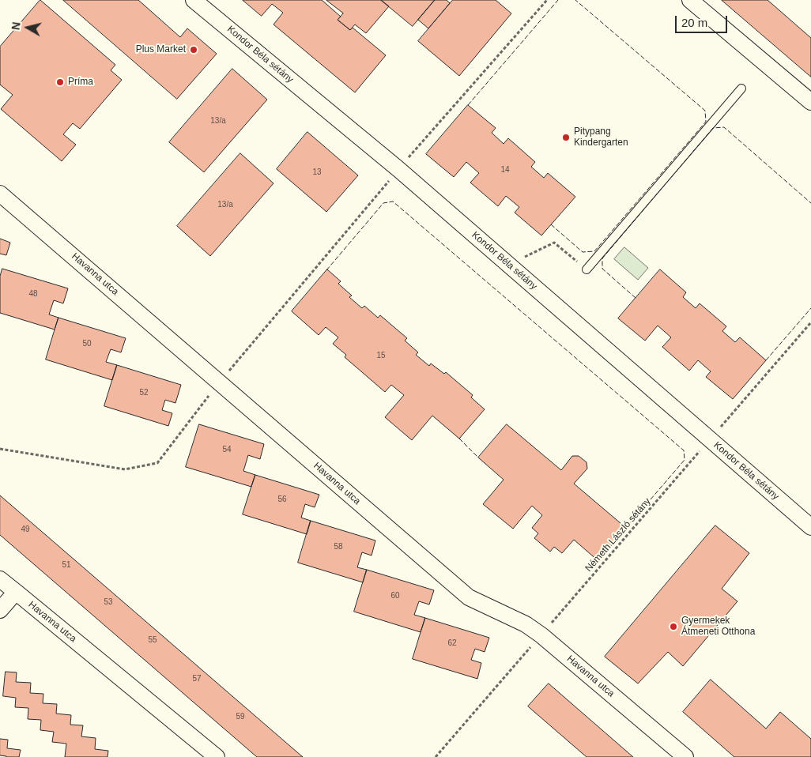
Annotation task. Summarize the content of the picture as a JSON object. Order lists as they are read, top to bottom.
{
  "streets": {
    "street": ["Kondor Béla sétány", "Havanna utca"],
    "path": ["Németh László sétány"]
  },
  "crossings": [
    ["Kondor Béla sétány", "Németh László sétány"],
    ["Havanna utca", "Németh László sétány"]
  ],
  "places": [
    "Plus Market",
    "Príma",
    "Pitypang Kindergarten",
    "Gyermekek Átmeneti Otthona"
  ],
  "house_numbers": [
    "13/a",
    "14",
    "13",
    "13/a",
    "48",
    "50",
    "15",
    "52",
    "54",
    "56",
    "49",
    "58",
    "51",
    "60",
    "53",
    "55",
    "62",
    "57",
    "59"
  ],
  "scale_bar": "20 m",
  "north": "left"
}
